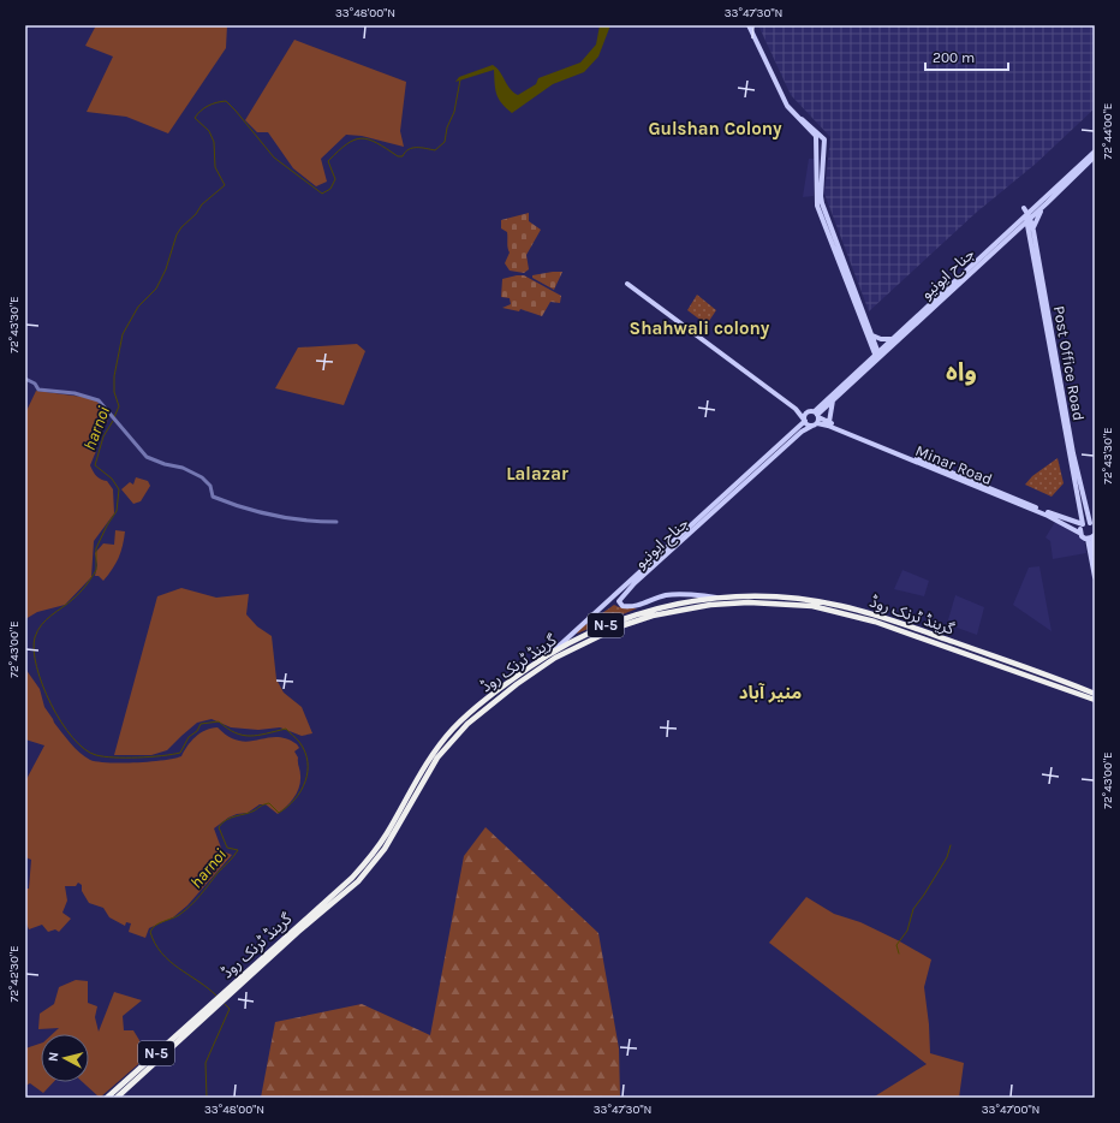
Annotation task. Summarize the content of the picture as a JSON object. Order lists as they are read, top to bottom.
{
  "streets": {
    "highway": ["گرینڈ ٹرنک روڈ", "N-5"],
    "main road": ["جناح ایونیو", "Post Office Road", "Minar Road"]
  },
  "crossings": [
    ["جناح ایونیو", "Post Office Road"],
    ["جناح ایونیو", "Minar Road"],
    ["Post Office Road", "Minar Road"]
  ],
  "districts": [
    "Gulshan Colony",
    "Shahwali colony",
    "واہ",
    "Lalazar",
    "منیر آباد"
  ],
  "water": ["harnoi"],
  "scale_bar": "200 m",
  "north": "left",
  "coordinates": [
    "33°48'00\"N",
    "33°47'30\"N",
    "72°44'00\"E",
    "72°43'30\"E",
    "72°43'00\"E",
    "72°42'30\"E",
    "33°47'00\"N"
  ]
}
